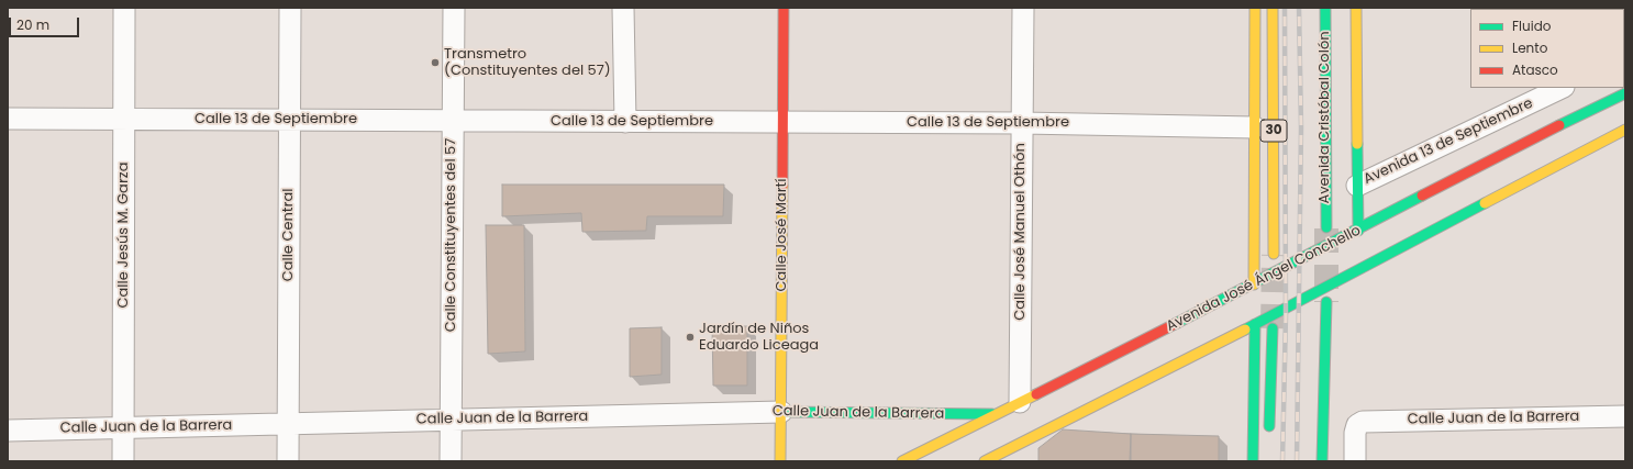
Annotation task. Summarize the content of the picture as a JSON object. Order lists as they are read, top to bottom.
{
  "streets": {
    "main road": [
      "Avenida Cristóbal Colón",
      "30",
      "Calle José Martí",
      "Avenida José Ángel Conchello",
      "Calle Juan de la Barrera"
    ],
    "street": [
      "Calle 13 de Septiembre",
      "Avenida 13 de Septiembre",
      "Calle José Manuel Othón",
      "Calle Jesús M. Garza",
      "Calle Central",
      "Calle Constituyentes del 57"
    ]
  },
  "crossings": [
    ["Calle 13 de Septiembre", "Calle José Manuel Othón"],
    ["Calle 13 de Septiembre", "Calle Jesús M. Garza"],
    ["Calle 13 de Septiembre", "Calle Central"],
    ["Calle 13 de Septiembre", "Calle Constituyentes del 57"],
    ["Calle 13 de Septiembre", "Calle José Martí"],
    ["Calle José Manuel Othón", "Avenida José Ángel Conchello"],
    ["Calle Jesús M. Garza", "Calle Juan de la Barrera"],
    ["Calle Central", "Calle Juan de la Barrera"],
    ["Calle Constituyentes del 57", "Calle Juan de la Barrera"],
    ["Calle José Martí", "Calle Juan de la Barrera"],
    ["Avenida José Ángel Conchello", "Calle Juan de la Barrera"]
  ],
  "places": ["Transmetro (Constituyentes del 57)", "Jardín de Niños Eduardo Liceaga"],
  "legend": ["Fluido", "Lento", "Atasco"],
  "scale_bar": "20 m"
}
